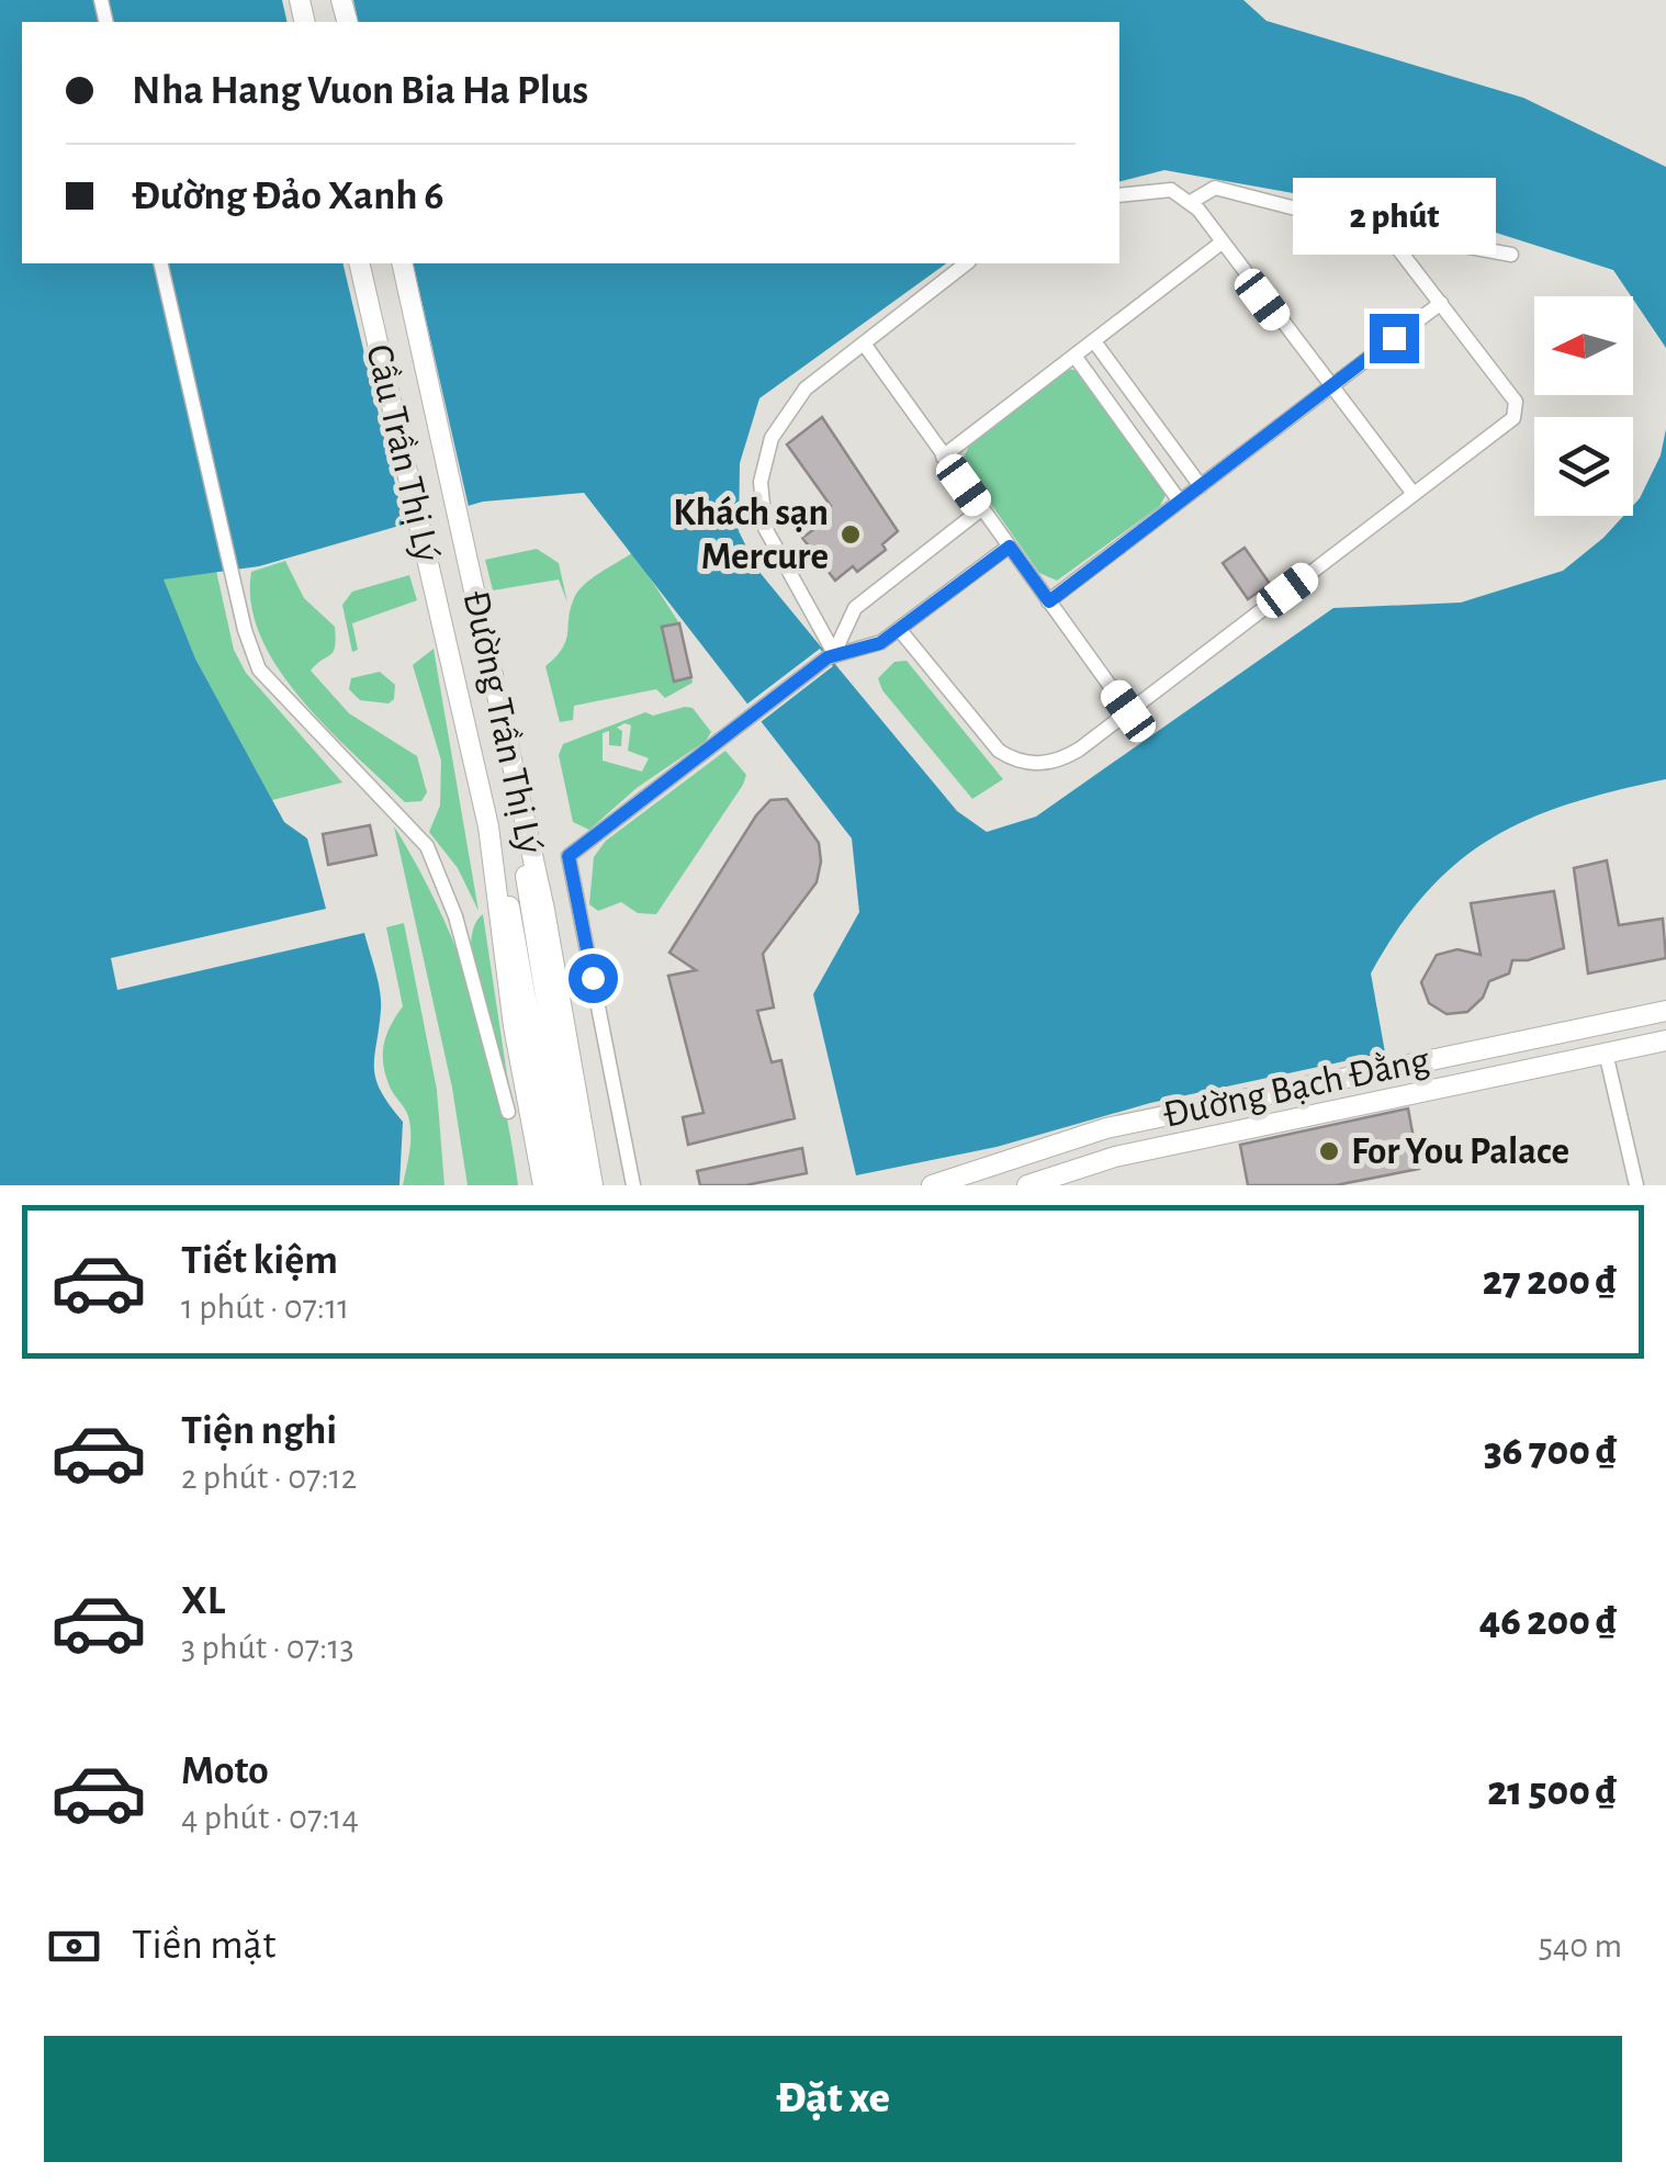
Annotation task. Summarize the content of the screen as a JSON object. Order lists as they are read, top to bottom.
{
  "streets": {
    "main road": ["Cầu Trần Thị Lý", "Đường Trần Thị Lý", "Đường Bạch Đằng"]
  },
  "crossings": [
    ["Cầu Trần Thị Lý", "Đường Trần Thị Lý"]
  ],
  "places": ["Khách sạn Mercure", "For You Palace"],
  "north": "left",
  "page": {
    "banner": ["Nha Hang Vuon Bia Ha Plus", "Đường Đảo Xanh 6"],
    "bubble": "2 phút",
    "list": [
      {
        "name": "Tiết kiệm",
        "note": "1 phút · 07:11",
        "value": "27 200 ₫"
      },
      {
        "name": "Tiện nghi",
        "note": "2 phút · 07:12",
        "value": "36 700 ₫"
      },
      {
        "name": "XL",
        "note": "3 phút · 07:13",
        "value": "46 200 ₫"
      },
      {
        "name": "Moto",
        "note": "4 phút · 07:14",
        "value": "21 500 ₫"
      }
    ],
    "pay": ["Tiền mặt", "540 m"],
    "buttons": "Đặt xe"
  }
}
